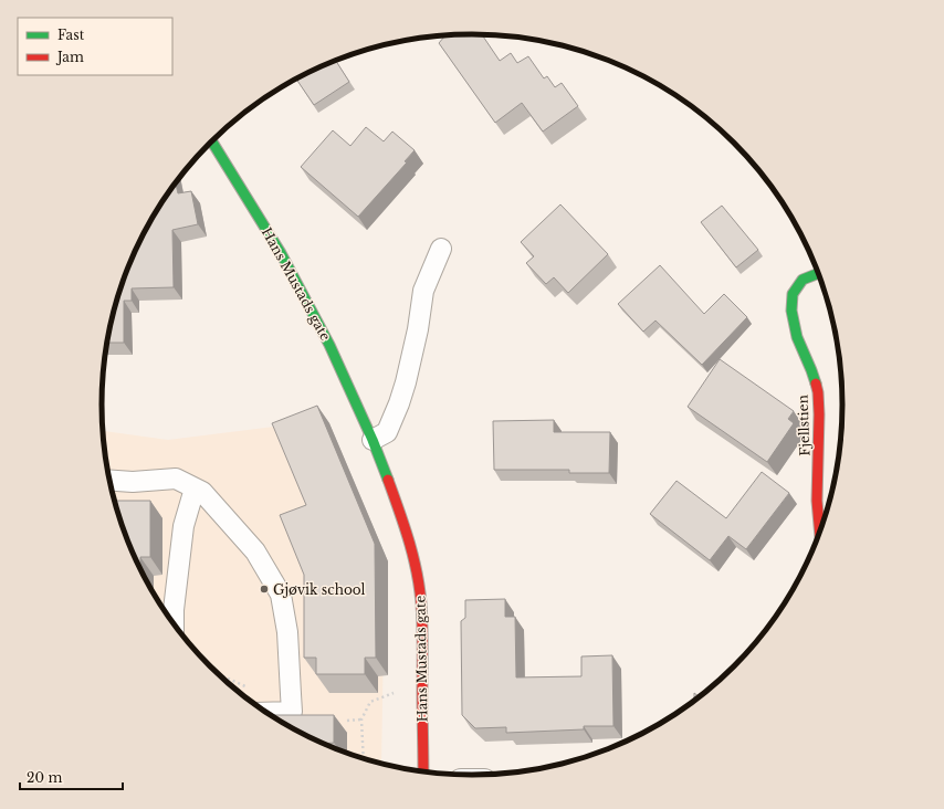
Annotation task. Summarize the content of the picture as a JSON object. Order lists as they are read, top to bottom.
{
  "streets": {
    "main road": ["Hans Mustads gate", "Fjellstien"]
  },
  "places": ["Gjøvik school"],
  "legend": ["Fast", "Jam"],
  "scale_bar": "20 m"
}
